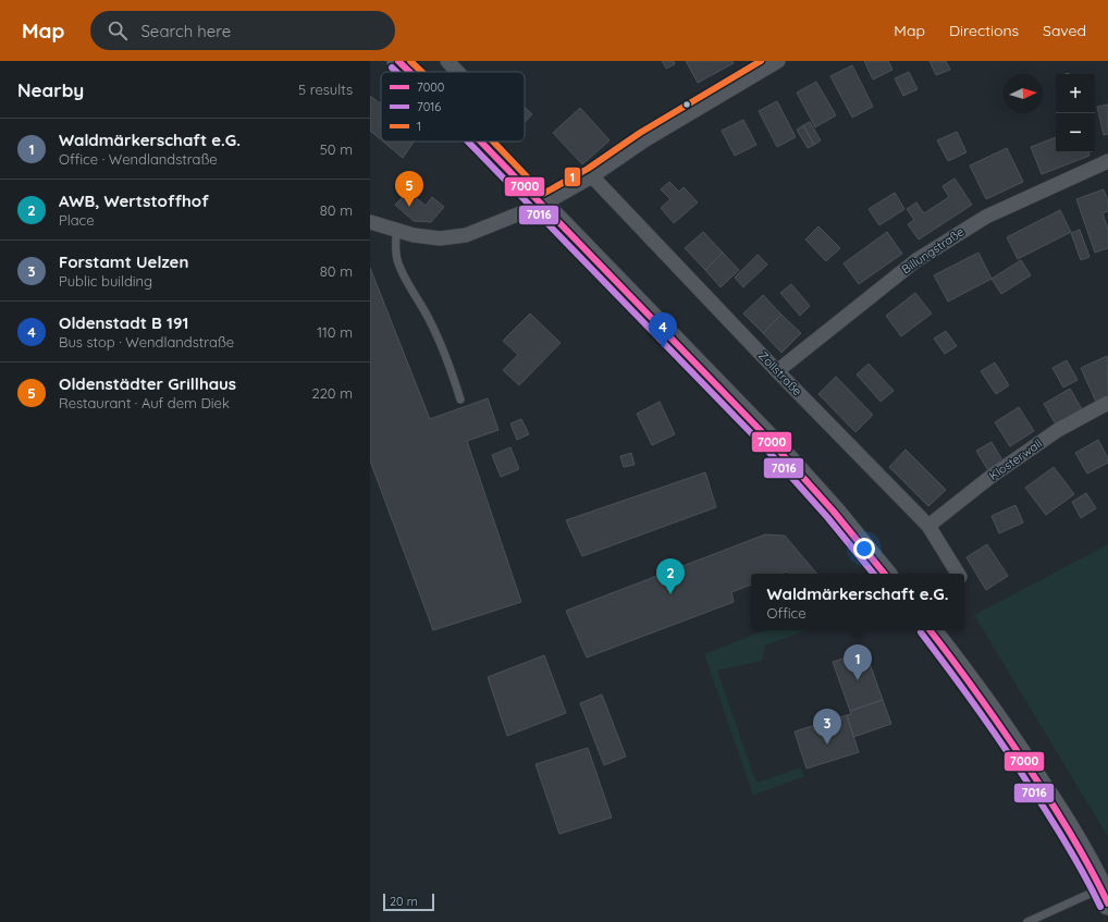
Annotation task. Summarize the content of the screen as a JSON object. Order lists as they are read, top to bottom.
{
  "streets": {
    "street": ["Billungstraße", "Zollstraße", "Klosterwall"]
  },
  "crossings": [
    ["Billungstraße", "Zollstraße"],
    ["Zollstraße", "Klosterwall"]
  ],
  "lines": ["transit line 7000", "transit line 1", "transit line 7016"],
  "legend": ["7000", "7016", "1"],
  "scale_bar": "20 m",
  "north": "right",
  "page": {
    "header": "Map",
    "search": "Search here",
    "nav": ["Map", "Directions", "Saved"],
    "heading": ["Nearby", "5 results"],
    "map_buttons": ["+", "−"],
    "list": [
      {
        "mark": "1",
        "name": "Waldmärkerschaft e.G.",
        "note": "Office · Wendlandstraße",
        "value": "50 m"
      },
      {
        "mark": "2",
        "name": "AWB, Wertstoffhof",
        "note": "Place",
        "value": "80 m"
      },
      {
        "mark": "3",
        "name": "Forstamt Uelzen",
        "note": "Public building",
        "value": "80 m"
      },
      {
        "mark": "4",
        "name": "Oldenstadt B 191",
        "note": "Bus stop · Wendlandstraße",
        "value": "110 m"
      },
      {
        "mark": "5",
        "name": "Oldenstädter Grillhaus",
        "note": "Restaurant · Auf dem Diek",
        "value": "220 m"
      }
    ],
    "pins": [
      "5",
      "4",
      "2",
      "1",
      "3"
    ],
    "popup": ["Waldmärkerschaft e.G.", "Office"],
    "scale": "20 m"
  }
}
